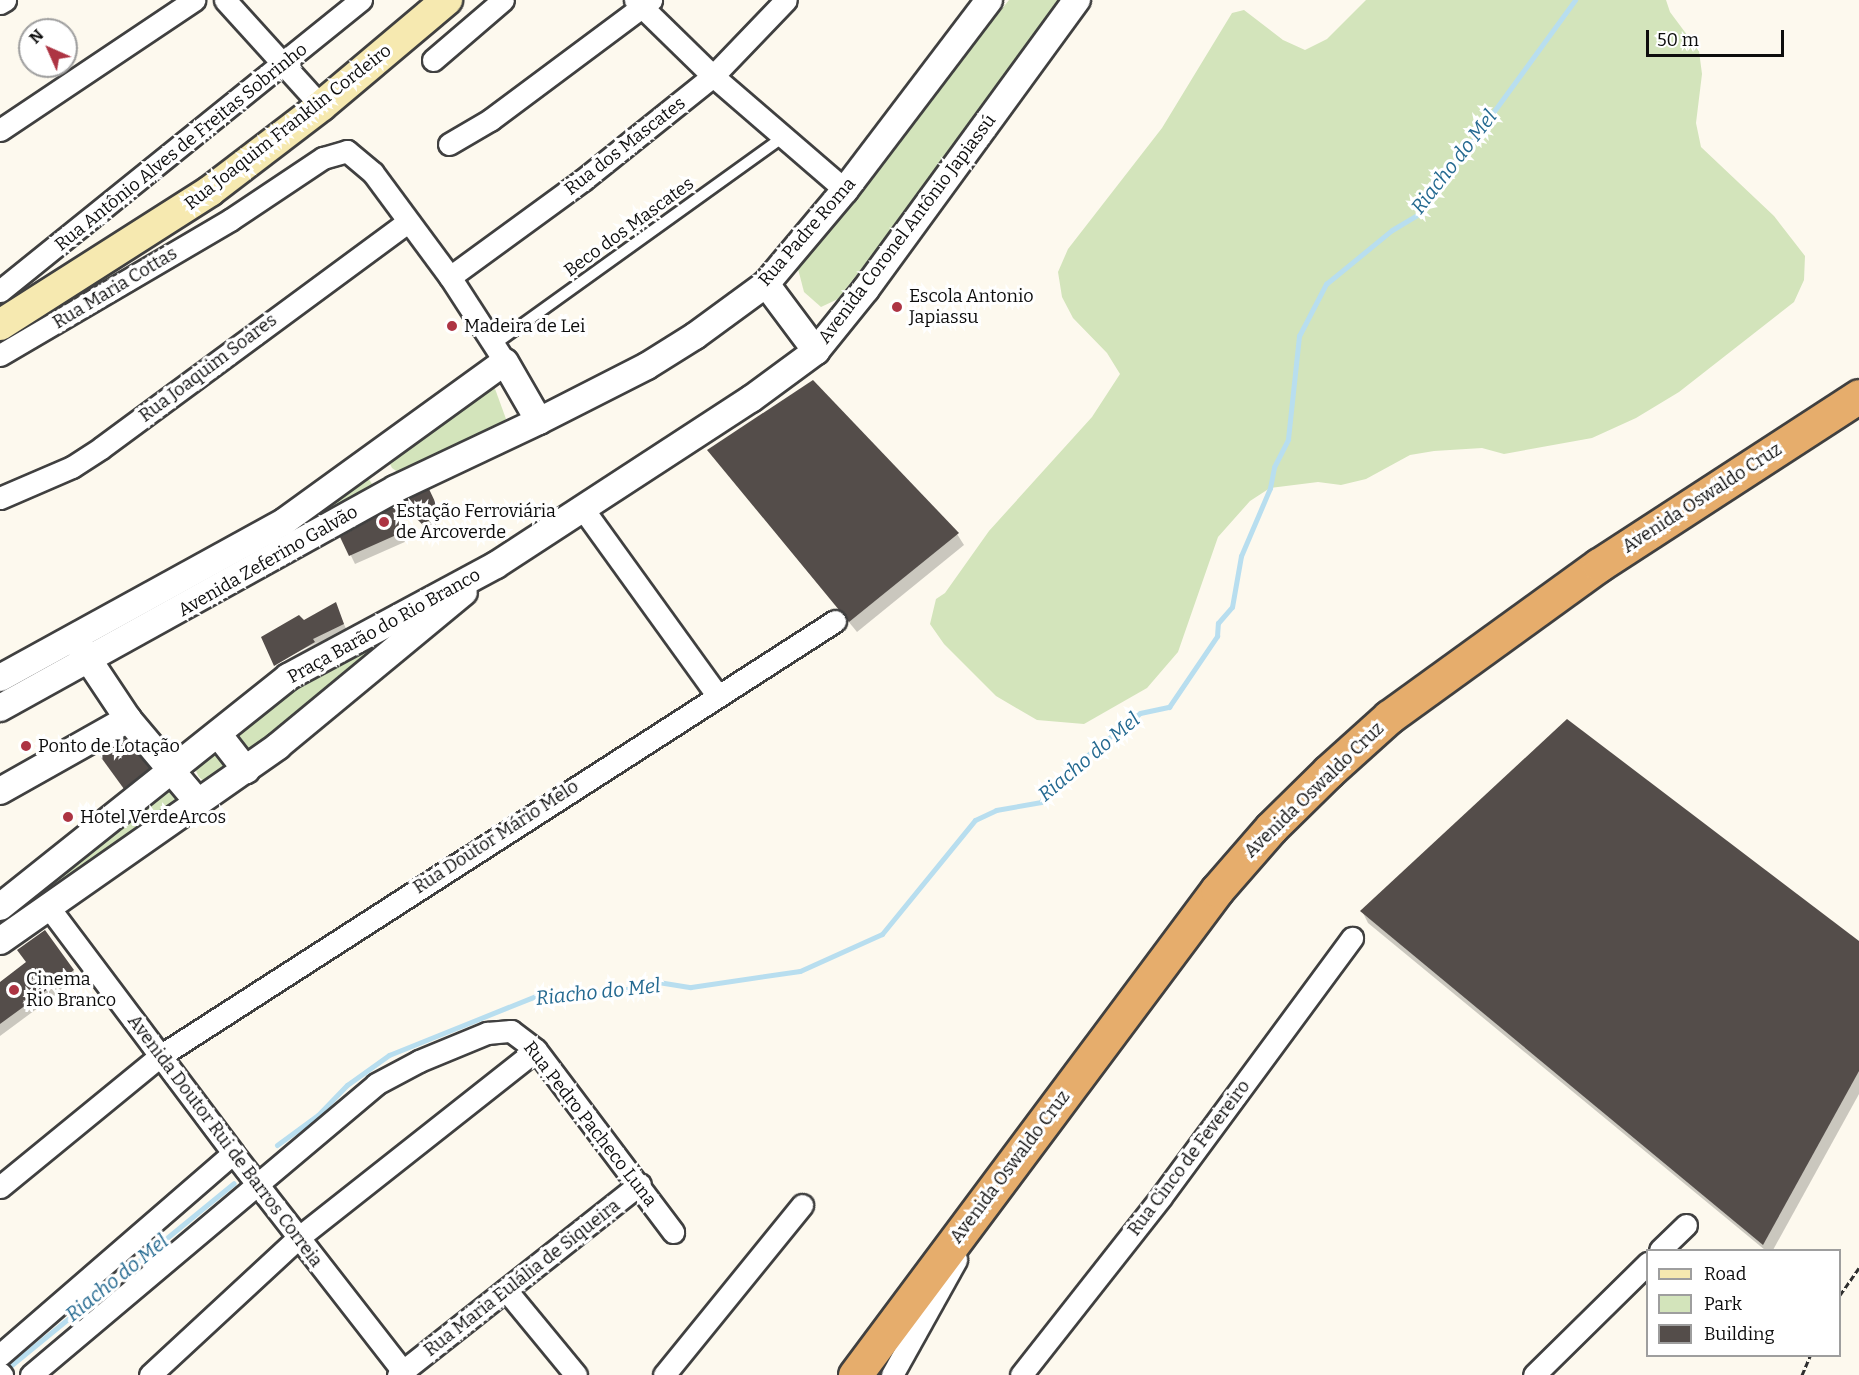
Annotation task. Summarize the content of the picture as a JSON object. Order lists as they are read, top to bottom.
{
  "streets": {
    "highway": ["Avenida Oswaldo Cruz"],
    "main road": ["Rua Joaquim Franklin Cordeiro"],
    "street": [
      "Rua dos Mascates",
      "Rua Antônio Alves de Freitas Sobrinho",
      "Avenida Coronel Antônio Japiassú",
      "Rua Padre Roma",
      "Rua Maria Cottas",
      "Rua Joaquim Soares",
      "Avenida Zeferino Galvão",
      "Praça Barão do Rio Branco",
      "Rua Doutor Mário Melo",
      "Rua Pedro Pacheco Luna",
      "Avenida Doutor Rui de Barros Correia",
      "Rua Cinco de Fevereiro",
      "Rua Maria Eulália de Siqueira"
    ],
    "lane": ["Beco dos Mascates"]
  },
  "crossings": [
    ["Beco dos Mascates", "Avenida Zeferino Galvão"],
    ["Avenida Coronel Antônio Japiassú", "Praça Barão do Rio Branco"],
    ["Rua Padre Roma", "Avenida Zeferino Galvão"],
    ["Rua Maria Cottas", "Rua Joaquim Soares"],
    ["Rua Doutor Mário Melo", "Avenida Doutor Rui de Barros Correia"],
    ["Rua Pedro Pacheco Luna", "Avenida Doutor Rui de Barros Correia"],
    ["Rua Pedro Pacheco Luna", "Rua Maria Eulália de Siqueira"],
    ["Avenida Doutor Rui de Barros Correia", "Rua Maria Eulália de Siqueira"]
  ],
  "water": ["Riacho do Mel"],
  "places": [
    "Escola Antonio Japiassu",
    "Madeira de Lei",
    "Estação Ferroviária de Arcoverde",
    "Ponto de Lotação",
    "Hotel VerdeArcos",
    "Cinema Rio Branco"
  ],
  "legend": ["Road", "Park", "Building"],
  "scale_bar": "50 m",
  "north": "top left"
}
